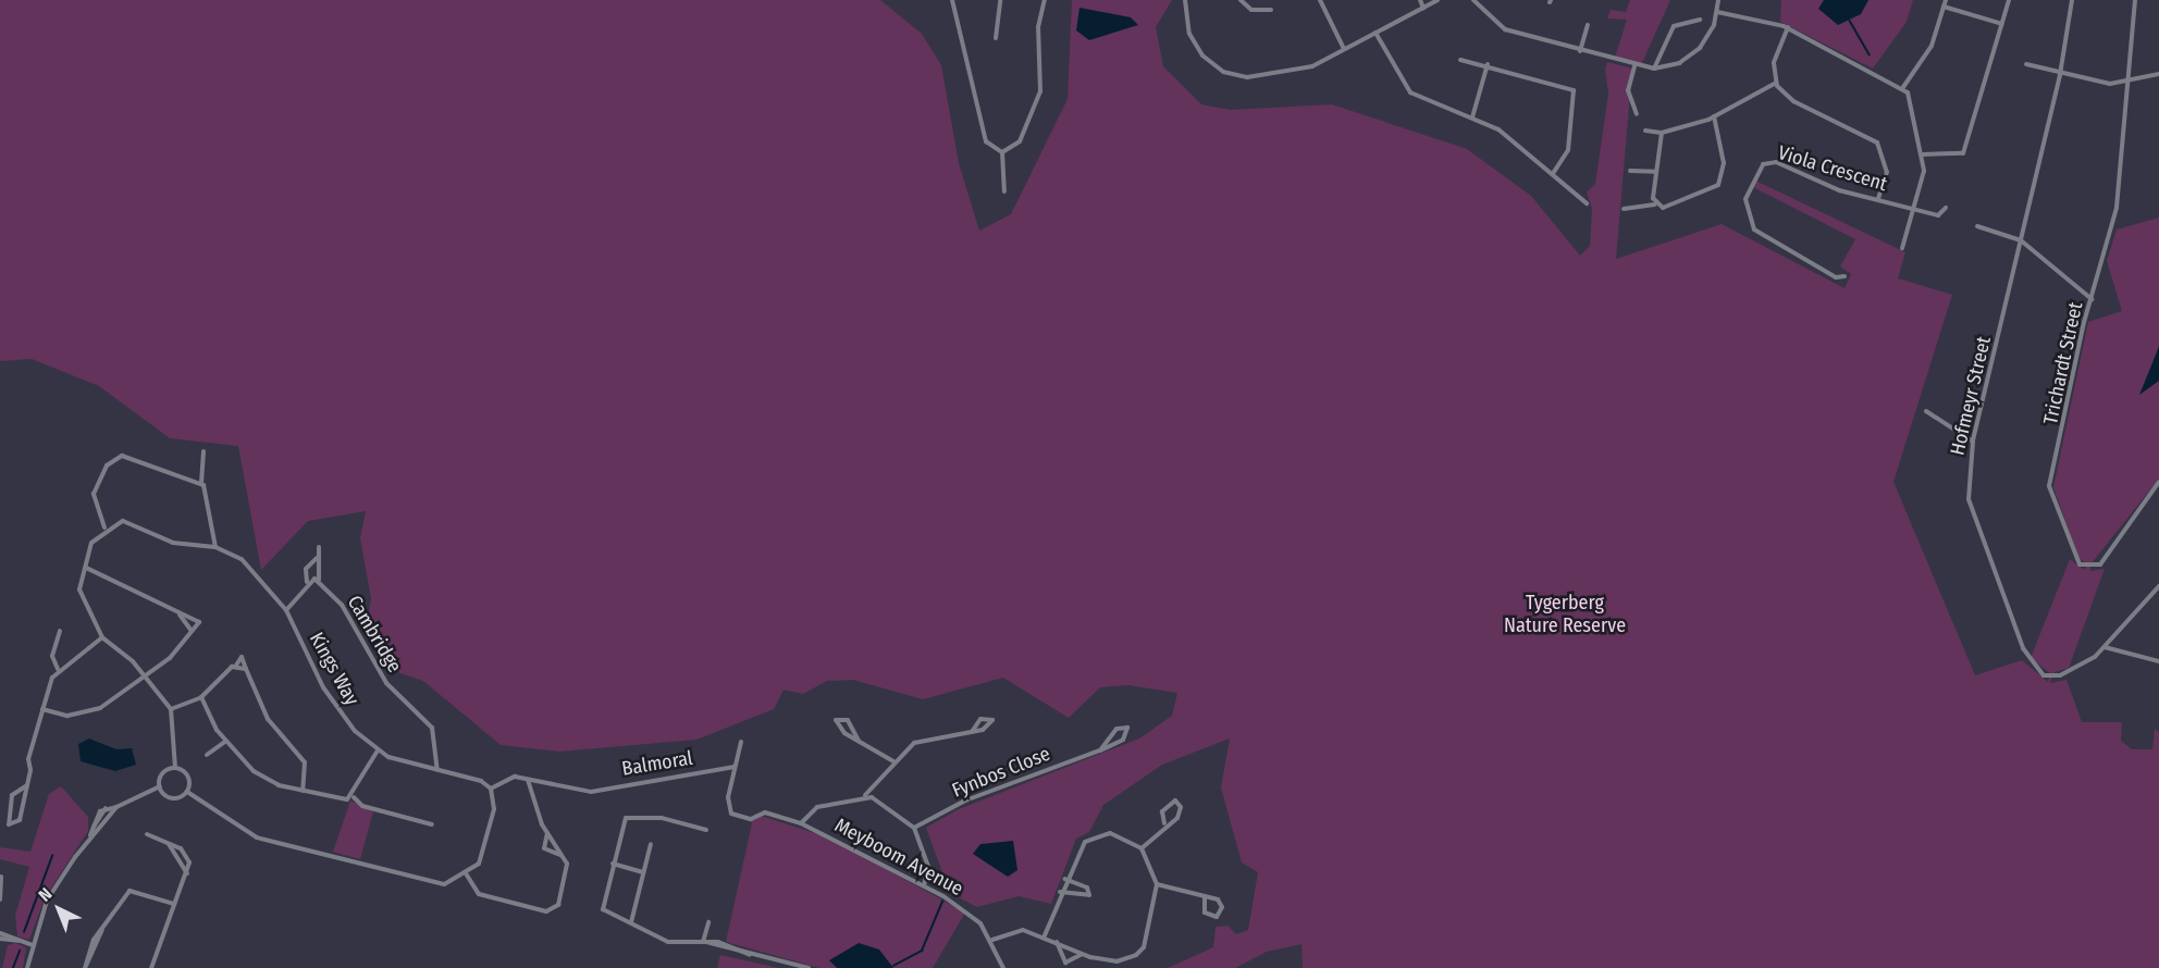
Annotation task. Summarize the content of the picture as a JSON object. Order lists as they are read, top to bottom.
{
  "streets": {
    "street": [
      "Viola Crescent",
      "Trichardt Street",
      "Hofmeyr Street",
      "Cambridge",
      "Kings Way",
      "Balmoral",
      "Fynbos Close",
      "Meyboom Avenue"
    ]
  },
  "crossings": [
    ["Cambridge", "Kings Way"],
    ["Balmoral", "Meyboom Avenue"]
  ],
  "parks": ["Tygerberg Nature Reserve"],
  "north": "top left"
}
